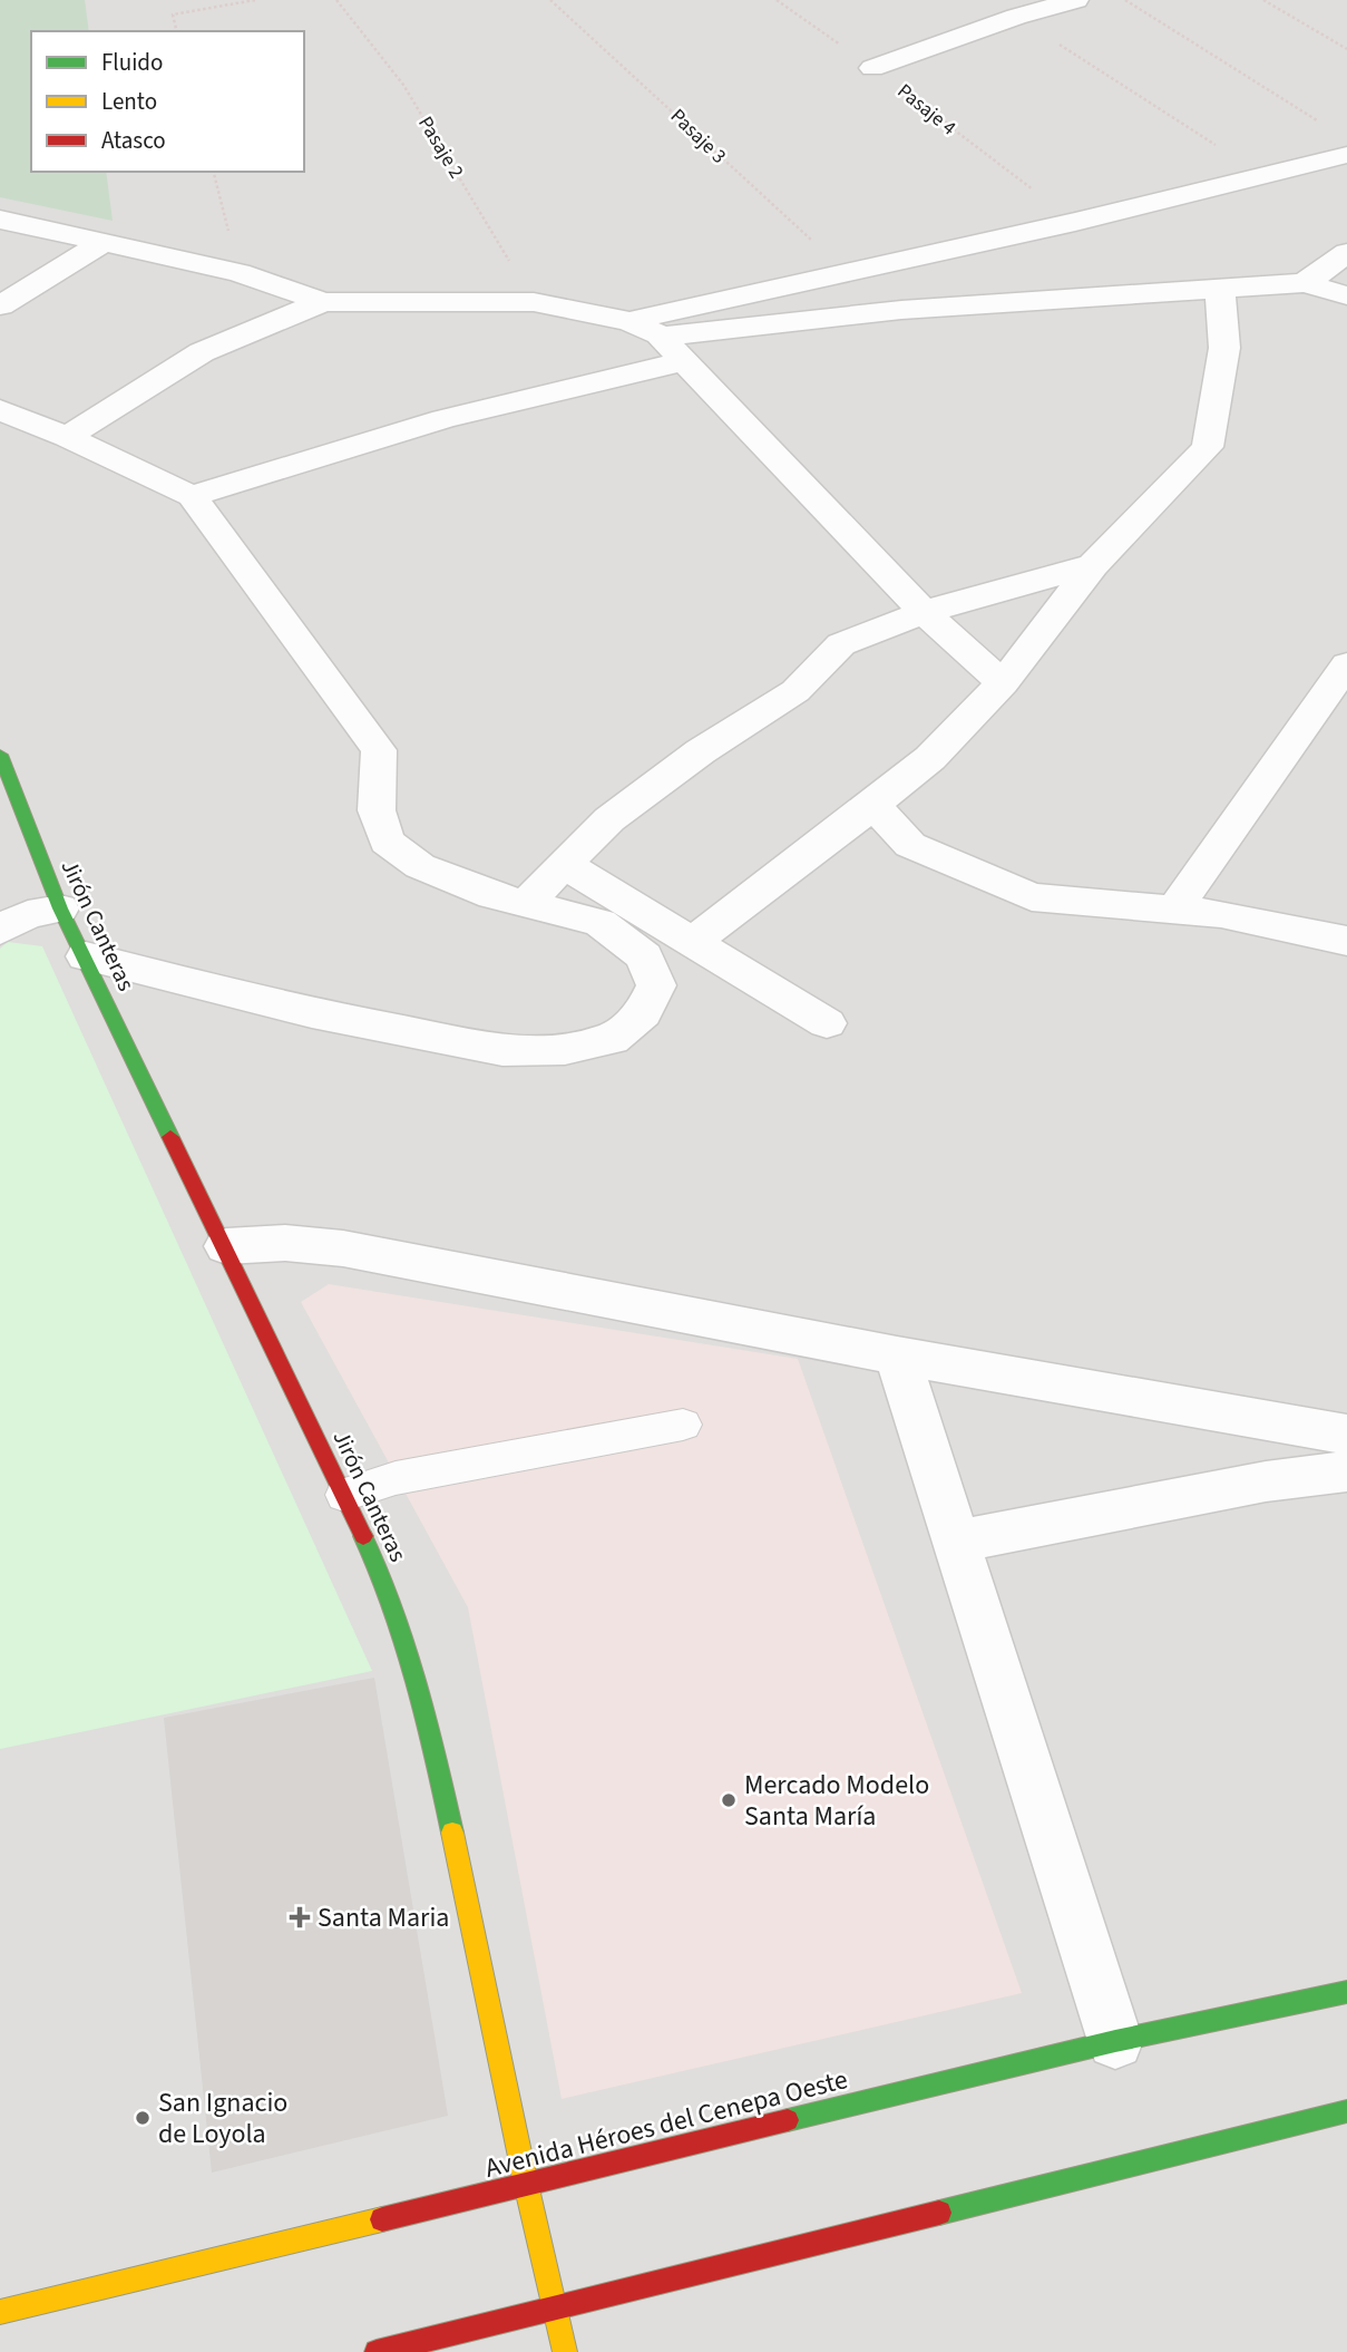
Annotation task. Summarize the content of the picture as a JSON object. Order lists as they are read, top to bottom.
{
  "streets": {
    "street": ["Jirón Canteras", "Avenida Héroes del Cenepa Oeste"],
    "path": ["Pasaje 4", "Pasaje 3", "Pasaje 2"]
  },
  "crossings": [
    ["Jirón Canteras", "Avenida Héroes del Cenepa Oeste"]
  ],
  "places": {
    "other": ["Mercado Modelo Santa María", "San Ignacio de Loyola"],
    "health": ["Santa Maria"]
  },
  "legend": ["Fluido", "Lento", "Atasco"]
}
